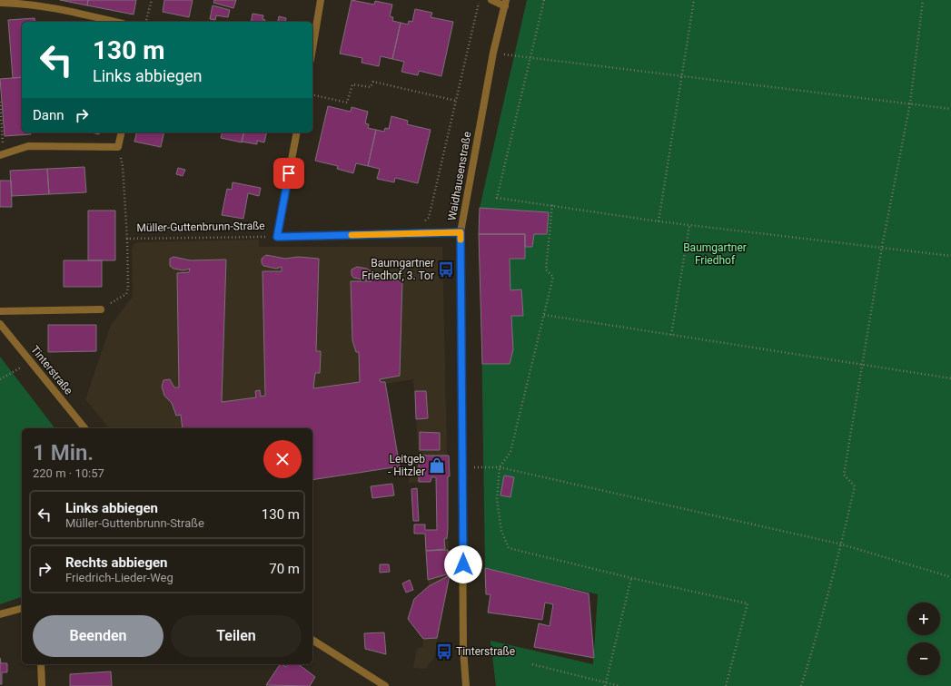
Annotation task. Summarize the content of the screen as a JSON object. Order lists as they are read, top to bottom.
{
  "streets": {
    "street": ["Waidhausenstraße", "Müller-Guttenbrunn-Straße", "Tinterstraße"]
  },
  "crossings": [
    ["Waidhausenstraße", "Müller-Guttenbrunn-Straße"]
  ],
  "parks": ["Baumgartner Friedhof"],
  "places": {
    "bus stop": ["Baumgartner Friedhof, 3. Tor", "Tinterstraße"],
    "shop": ["Leitgeb - Hitzler"]
  },
  "page": {
    "turn": ["130 m", "Links abbiegen"],
    "then": "Dann",
    "heading": ["1 Min.", "220 m · 10:57"],
    "list": [
      {
        "name": "Links abbiegen",
        "note": "Müller-Guttenbrunn-Straße",
        "value": "130 m"
      },
      {
        "name": "Rechts abbiegen",
        "note": "Friedrich-Lieder-Weg",
        "value": "70 m"
      }
    ],
    "map_buttons": ["+", "−"],
    "buttons": ["Beenden", "Teilen"]
  }
}
